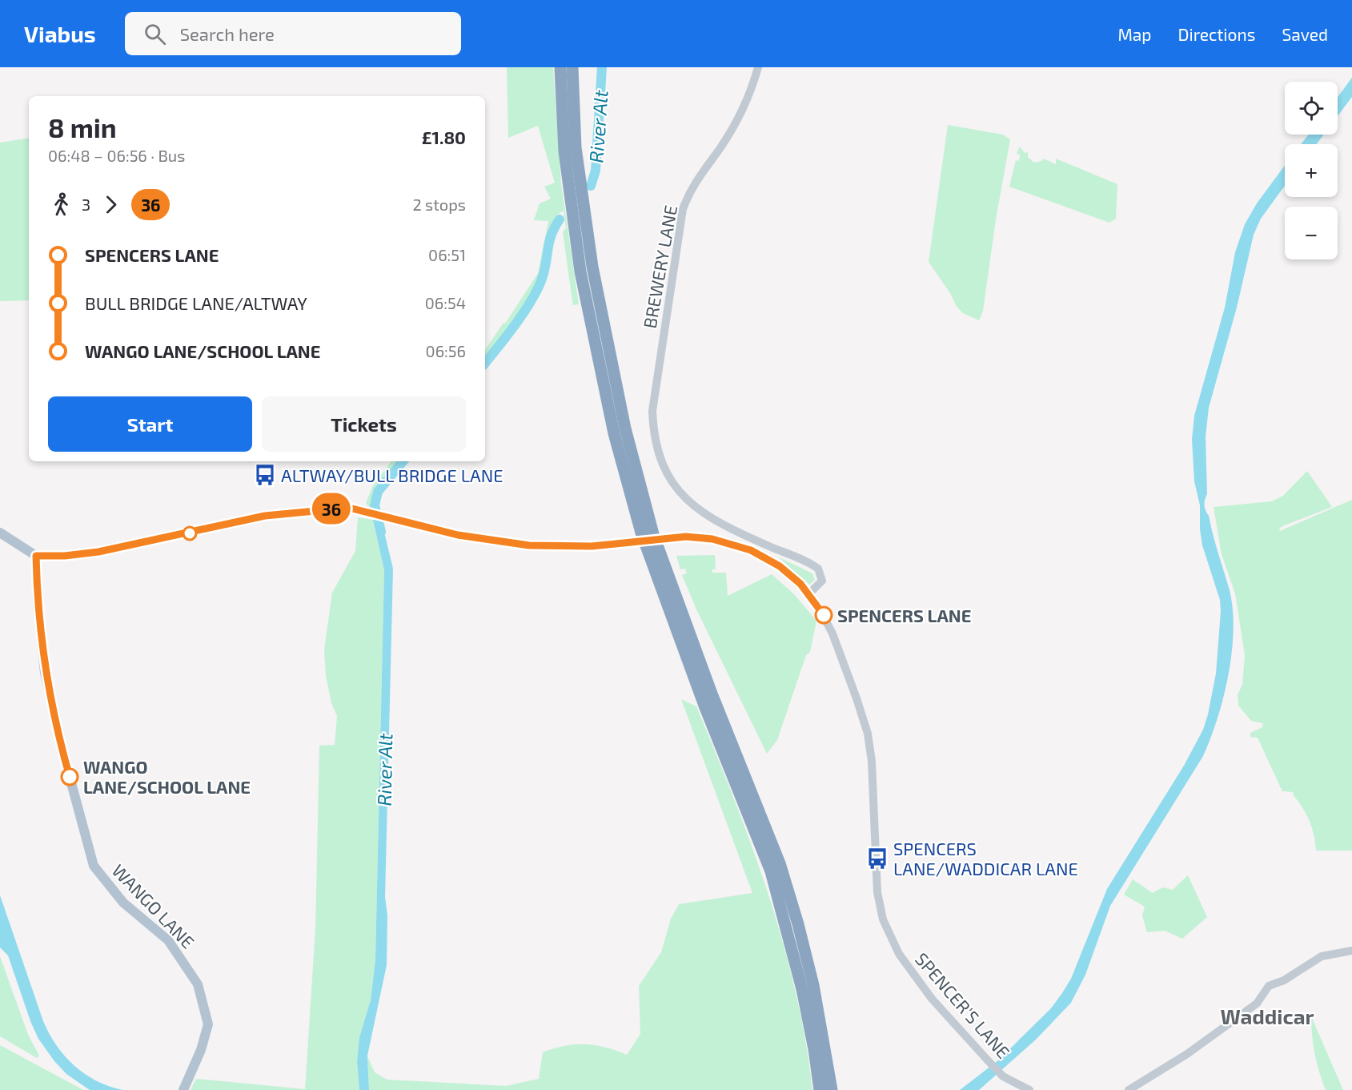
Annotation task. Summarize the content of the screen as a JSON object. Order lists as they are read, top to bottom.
{
  "streets": {
    "main road": ["WANGO LANE"],
    "street": ["BREWERY LANE", "SPENCER'S LANE"]
  },
  "crossings": [
    ["BREWERY LANE", "SPENCER'S LANE"],
    ["WANGO LANE", "SPENCER'S LANE"]
  ],
  "districts": ["Waddicar"],
  "water": ["River Alt"],
  "places": {
    "bus stop": ["ALTWAY/BULL BRIDGE LANE", "SPENCERS LANE/WADDICAR LANE"],
    "other": ["SPENCERS LANE", "WANGO LANE/SCHOOL LANE"]
  },
  "lines": ["bus line 36"],
  "page": {
    "header": "Viabus",
    "search": "Search here",
    "nav": ["Map", "Directions", "Saved"],
    "on_map": "36",
    "map_buttons": ["+", "−"],
    "heading": ["8 min", "06:48 – 06:56 · Bus", "£1.80"],
    "legs": ["3", "36", "2 stops"],
    "list": [
      {
        "name": "SPENCERS LANE",
        "value": "06:51"
      },
      {
        "name": "BULL BRIDGE LANE/ALTWAY",
        "value": "06:54"
      },
      {
        "name": "WANGO LANE/SCHOOL LANE",
        "value": "06:56"
      }
    ],
    "buttons": ["Start", "Tickets"]
  }
}
